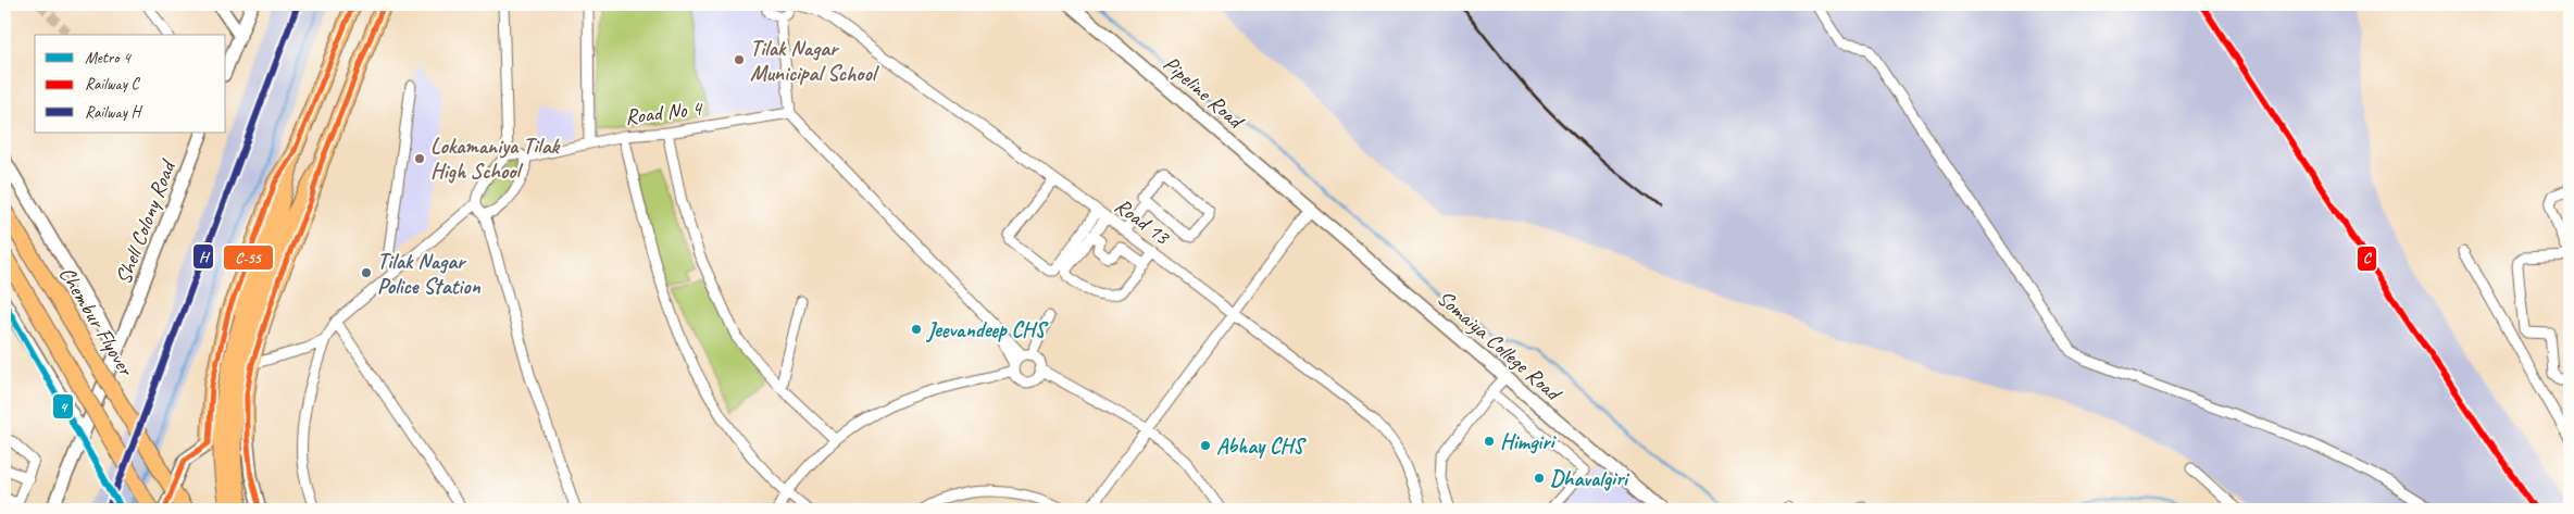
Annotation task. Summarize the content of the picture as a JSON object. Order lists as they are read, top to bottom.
{
  "streets": {
    "highway": ["Chembur Flyover"],
    "street": [
      "Pipeline Road",
      "Road No 4",
      "Road 13",
      "Shell Colony Road",
      "Somaiya College Road"
    ]
  },
  "crossings": [
    ["Pipeline Road", "Somaiya College Road"]
  ],
  "places": [
    "Tilak Nagar Municipal School",
    "Lokamaniya Tilak High School",
    "Tilak Nagar Police Station",
    "Jeevandeep CHS",
    "Himgiri",
    "Abhay CHS",
    "Dhavalgiri"
  ],
  "lines": [
    "rail line C",
    "rail line H",
    "transit line C-55",
    "metro line 4"
  ],
  "legend": ["Metro 4", "Railway C", "Railway H"]
}
